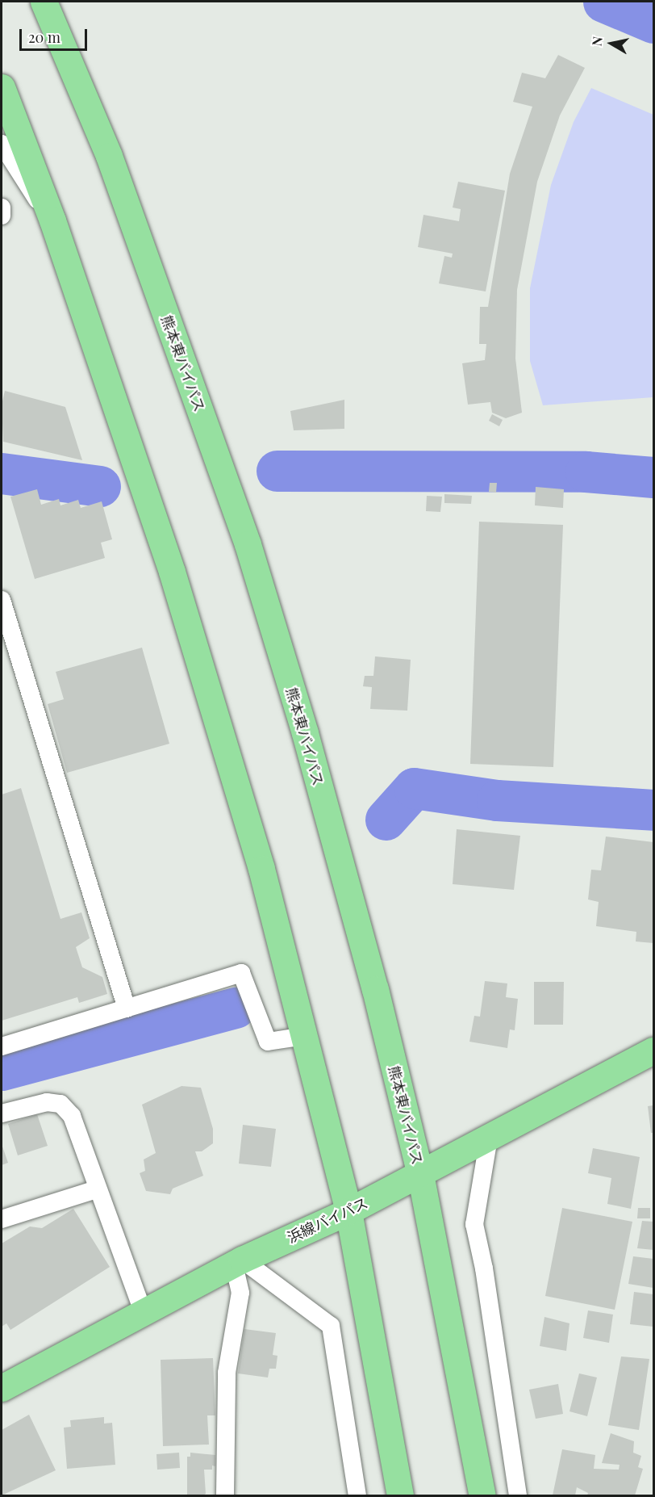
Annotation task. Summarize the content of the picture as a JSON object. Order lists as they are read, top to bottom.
{
  "streets": {
    "highway": ["熊本東バイパス", "浜線バイパス"]
  },
  "crossings": [
    ["熊本東バイパス", "浜線バイパス"]
  ],
  "scale_bar": "20 m",
  "north": "left"
}
